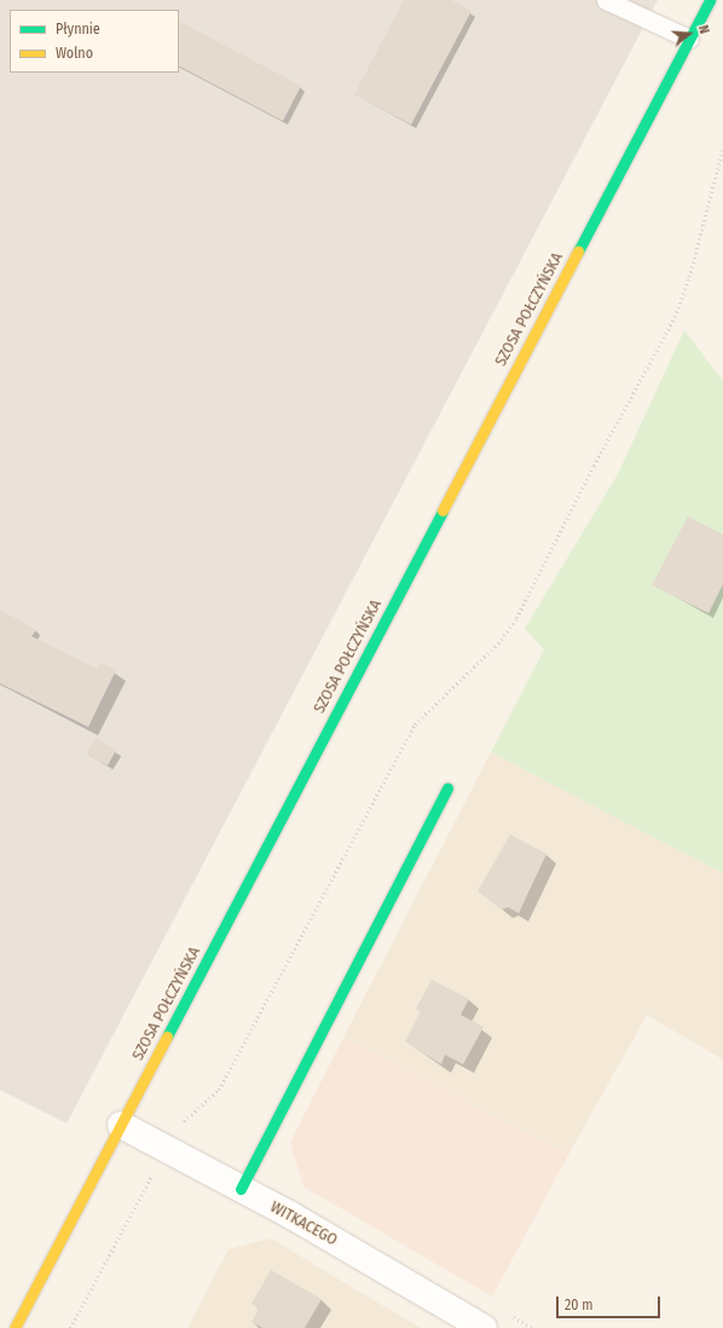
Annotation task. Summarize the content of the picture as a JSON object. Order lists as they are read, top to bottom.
{
  "streets": {
    "main road": ["SZOSA POŁCZYŃSKA"],
    "street": ["WITKACEGO"]
  },
  "crossings": [
    ["SZOSA POŁCZYŃSKA", "WITKACEGO"]
  ],
  "legend": ["Płynnie", "Wolno"],
  "scale_bar": "20 m",
  "north": "right"
}
